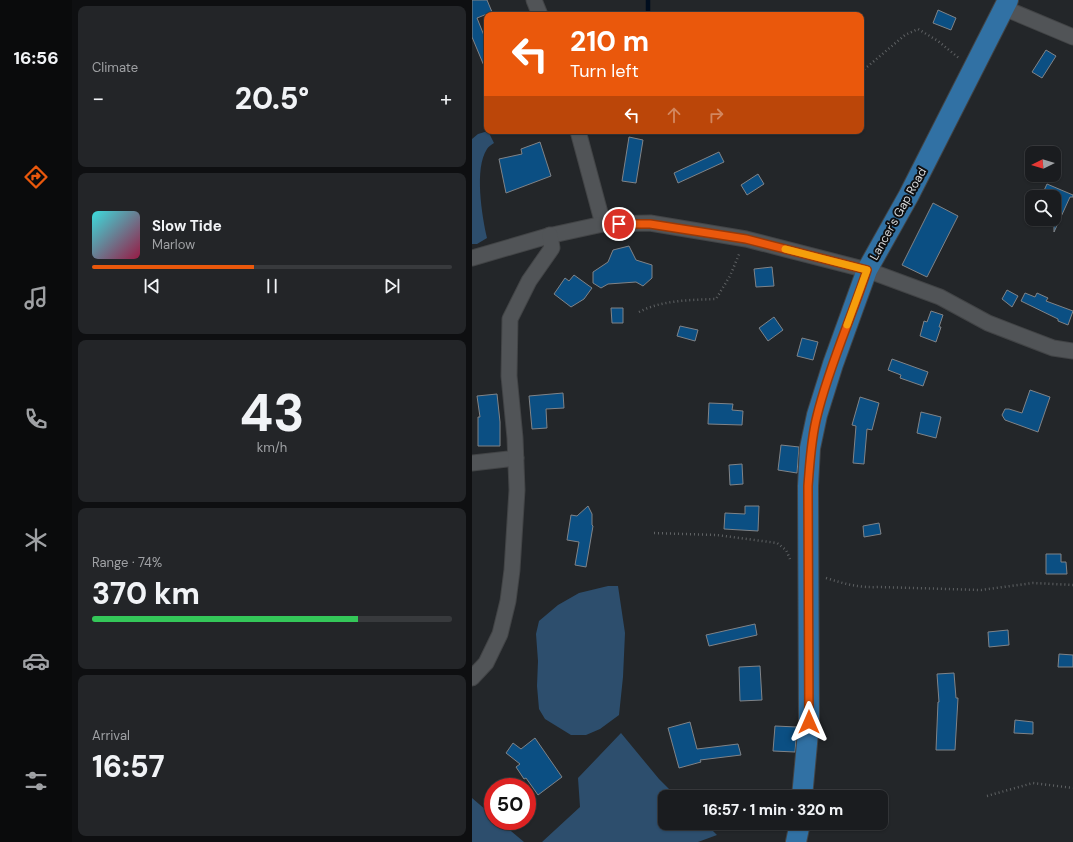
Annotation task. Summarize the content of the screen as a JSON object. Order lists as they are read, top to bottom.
{
  "streets": {
    "main road": ["Lancer's Gap Road"]
  },
  "north": "left",
  "page": {
    "tabs": "16:56",
    "tile": [
      "Climate",
      ["43", "km/h"],
      ["Range · 74%", "370 km"],
      ["Arrival", "16:57"]
    ],
    "turn": ["210 m", "Turn left"],
    "heat": ["−", "20.5°", "+"],
    "song": ["Slow Tide", "Marlow"],
    "limit": "50",
    "trip": "16:57 · 1 min · 320 m"
  }
}
